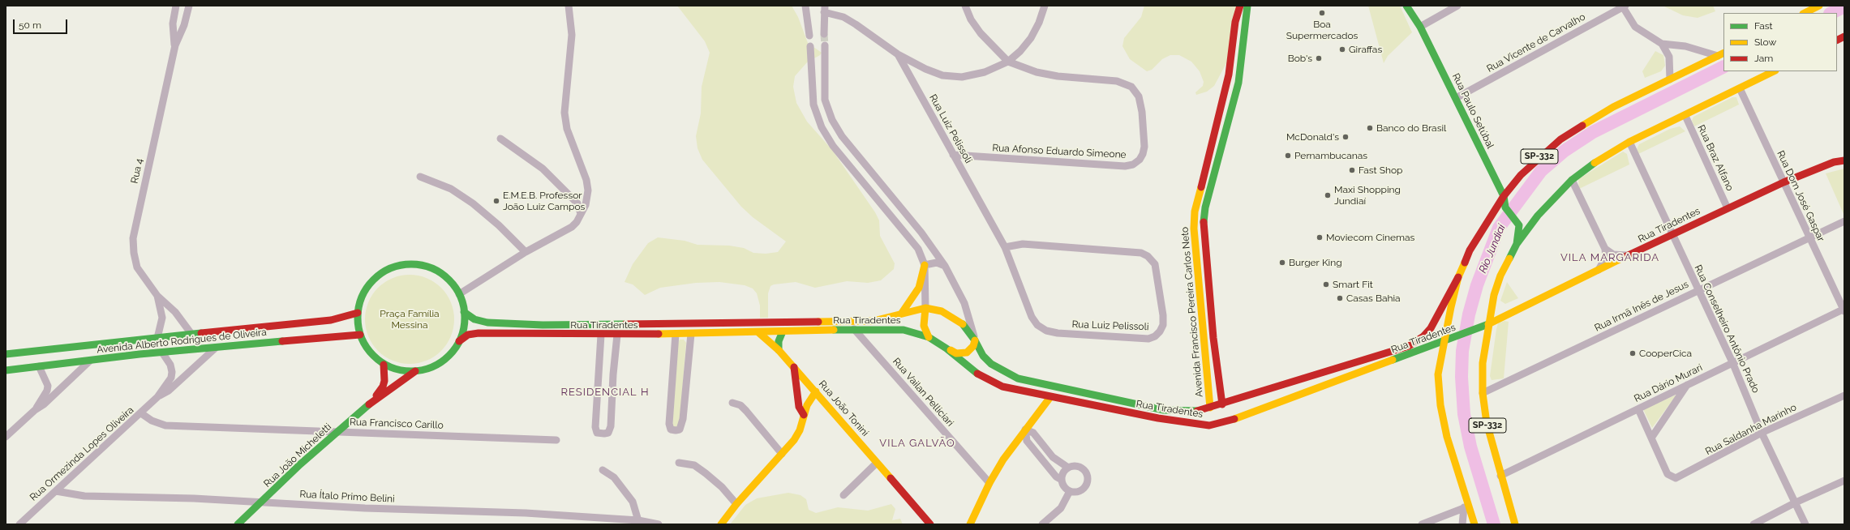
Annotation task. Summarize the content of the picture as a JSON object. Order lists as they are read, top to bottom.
{
  "streets": {
    "main road": [
      "Rua Paulo Setúbal",
      "SP-332",
      "Rua Tiradentes",
      "Avenida Francisco Pereira Carlos Neto",
      "Avenida Alberto Rodrigues de Oliveira",
      "Rua João Tonini",
      "Rua João Micheletti"
    ],
    "street": [
      "Rua Vicente de Carvalho",
      "Rua Luiz Pelissoli",
      "Rua Afonso Eduardo Simeone",
      "Rua Braz Alfano",
      "Rua 4",
      "Rua Dom José Gaspar",
      "Rua Irmã Inês de Jesus",
      "Rua Conselheiro Antônio Prado",
      "Rua Dário Murari",
      "Rua Vailan Pelliciari",
      "Rua Francisco Carillo",
      "Rua Saldanha Marinho",
      "Rua Ormezinda Lopes Oliveira",
      "Rua Ítalo Primo Belini"
    ]
  },
  "crossings": [
    ["Rua Vicente de Carvalho", "Rua Paulo Setúbal"],
    ["Rua Paulo Setúbal", "SP-332"],
    ["Rua Luiz Pelissoli", "Rua Afonso Eduardo Simeone"],
    ["SP-332", "Rua Braz Alfano"],
    ["SP-332", "Rua Dom José Gaspar"],
    ["SP-332", "Rua Tiradentes"],
    ["SP-332", "Rua Irmã Inês de Jesus"],
    ["SP-332", "Rua Conselheiro Antônio Prado"],
    ["SP-332", "Rua Dário Murari"],
    ["Rua Braz Alfano", "Rua Tiradentes"],
    ["Rua 4", "Avenida Alberto Rodrigues de Oliveira"],
    ["Rua Dom José Gaspar", "Rua Tiradentes"],
    ["Rua Dom José Gaspar", "Rua Irmã Inês de Jesus"],
    ["Rua Dom José Gaspar", "Rua Dário Murari"],
    ["Rua Tiradentes", "Avenida Francisco Pereira Carlos Neto"],
    ["Rua Tiradentes", "Rua Conselheiro Antônio Prado"],
    ["Rua Tiradentes", "Avenida Alberto Rodrigues de Oliveira"],
    ["Rua Tiradentes", "Rua Vailan Pelliciari"],
    ["Rua Tiradentes", "Rua João Tonini"],
    ["Rua Tiradentes", "Rua João Micheletti"],
    ["Rua Irmã Inês de Jesus", "Rua Conselheiro Antônio Prado"],
    ["Rua Conselheiro Antônio Prado", "Rua Dário Murari"],
    ["Rua Conselheiro Antônio Prado", "Rua Saldanha Marinho"],
    ["Avenida Alberto Rodrigues de Oliveira", "Rua Ormezinda Lopes Oliveira"],
    ["Avenida Alberto Rodrigues de Oliveira", "Rua João Micheletti"],
    ["Rua Francisco Carillo", "Rua Ormezinda Lopes Oliveira"],
    ["Rua Francisco Carillo", "Rua João Micheletti"],
    ["Rua Ormezinda Lopes Oliveira", "Rua Ítalo Primo Belini"],
    ["Rua João Micheletti", "Rua Ítalo Primo Belini"]
  ],
  "districts": ["VILA MARGARIDA", "RESIDENCIAL H", "VILA GALVÃO"],
  "water": ["Rio Jundiaí"],
  "parks": ["Praça Família Messina"],
  "places": [
    "Boa Supermercados",
    "Giraffas",
    "Bob's",
    "Banco do Brasil",
    "McDonald's",
    "Pernambucanas",
    "Fast Shop",
    "Maxi Shopping Jundiaí",
    "E.M.E.B. Professor João Luiz Campos",
    "Moviecom Cinemas",
    "Burger King",
    "Smart Fit",
    "Casas Bahia",
    "CooperCica"
  ],
  "legend": ["Fast", "Slow", "Jam"],
  "scale_bar": "50 m"
}
